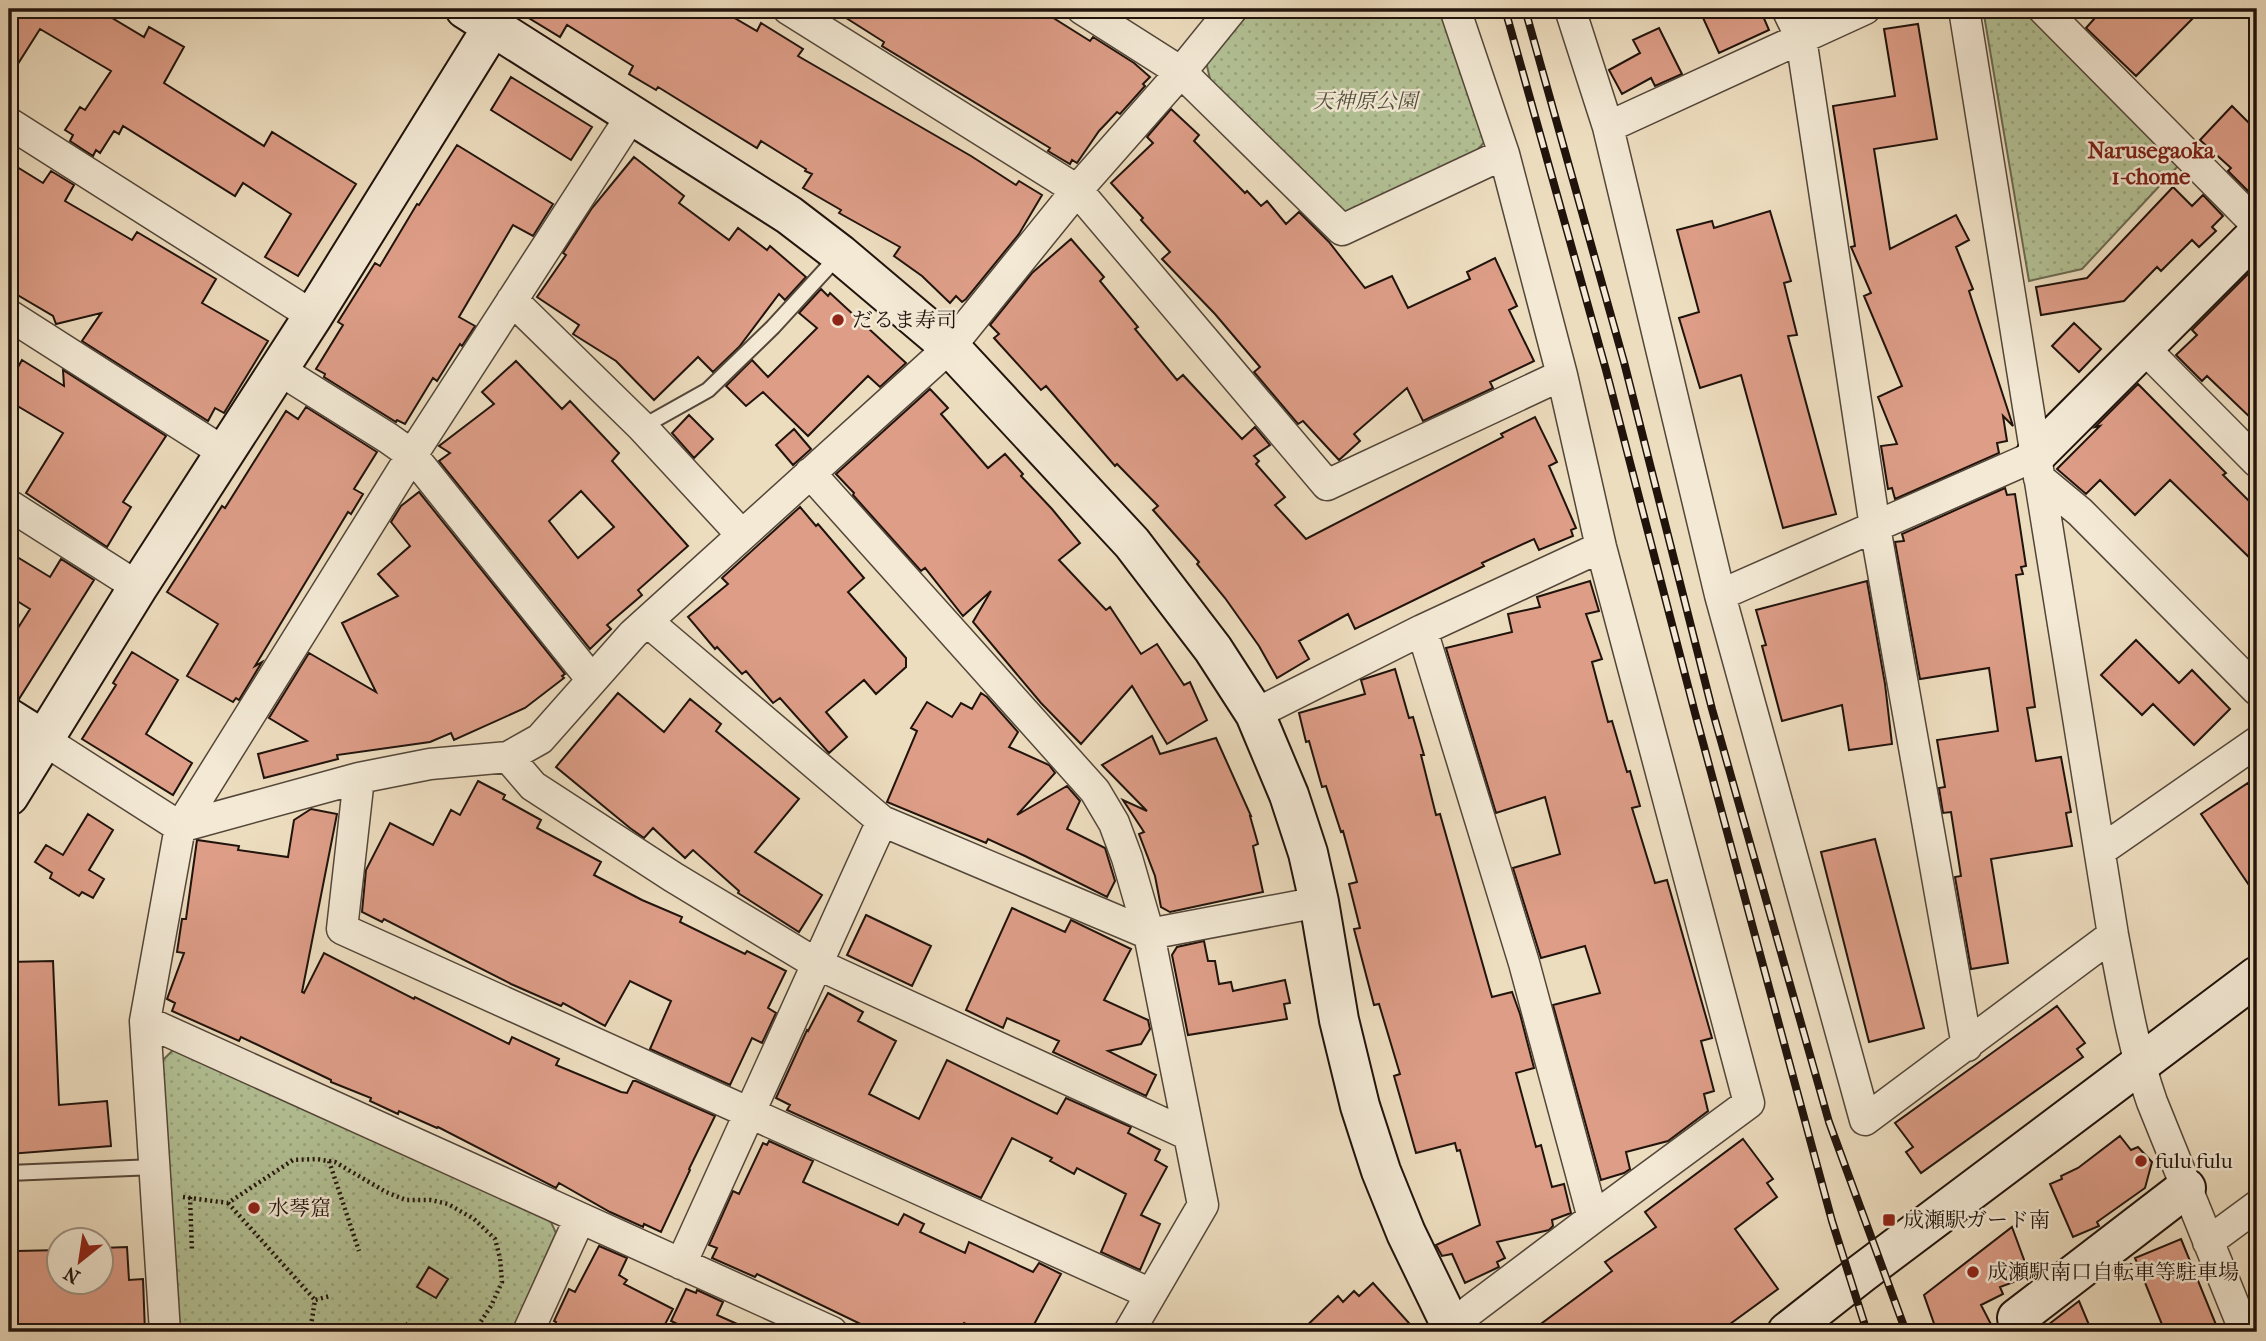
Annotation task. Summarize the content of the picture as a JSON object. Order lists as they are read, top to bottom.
{
  "districts": ["Narusegaoka 1-chome"],
  "parks": ["天神原公園"],
  "places": {
    "other": [
      "だるま寿司",
      "fulu fulu",
      "水琴窟",
      "成瀬駅南口自転車等駐車場"
    ],
    "transit": ["成瀬駅ガード南"]
  },
  "north": "bottom left"
}
